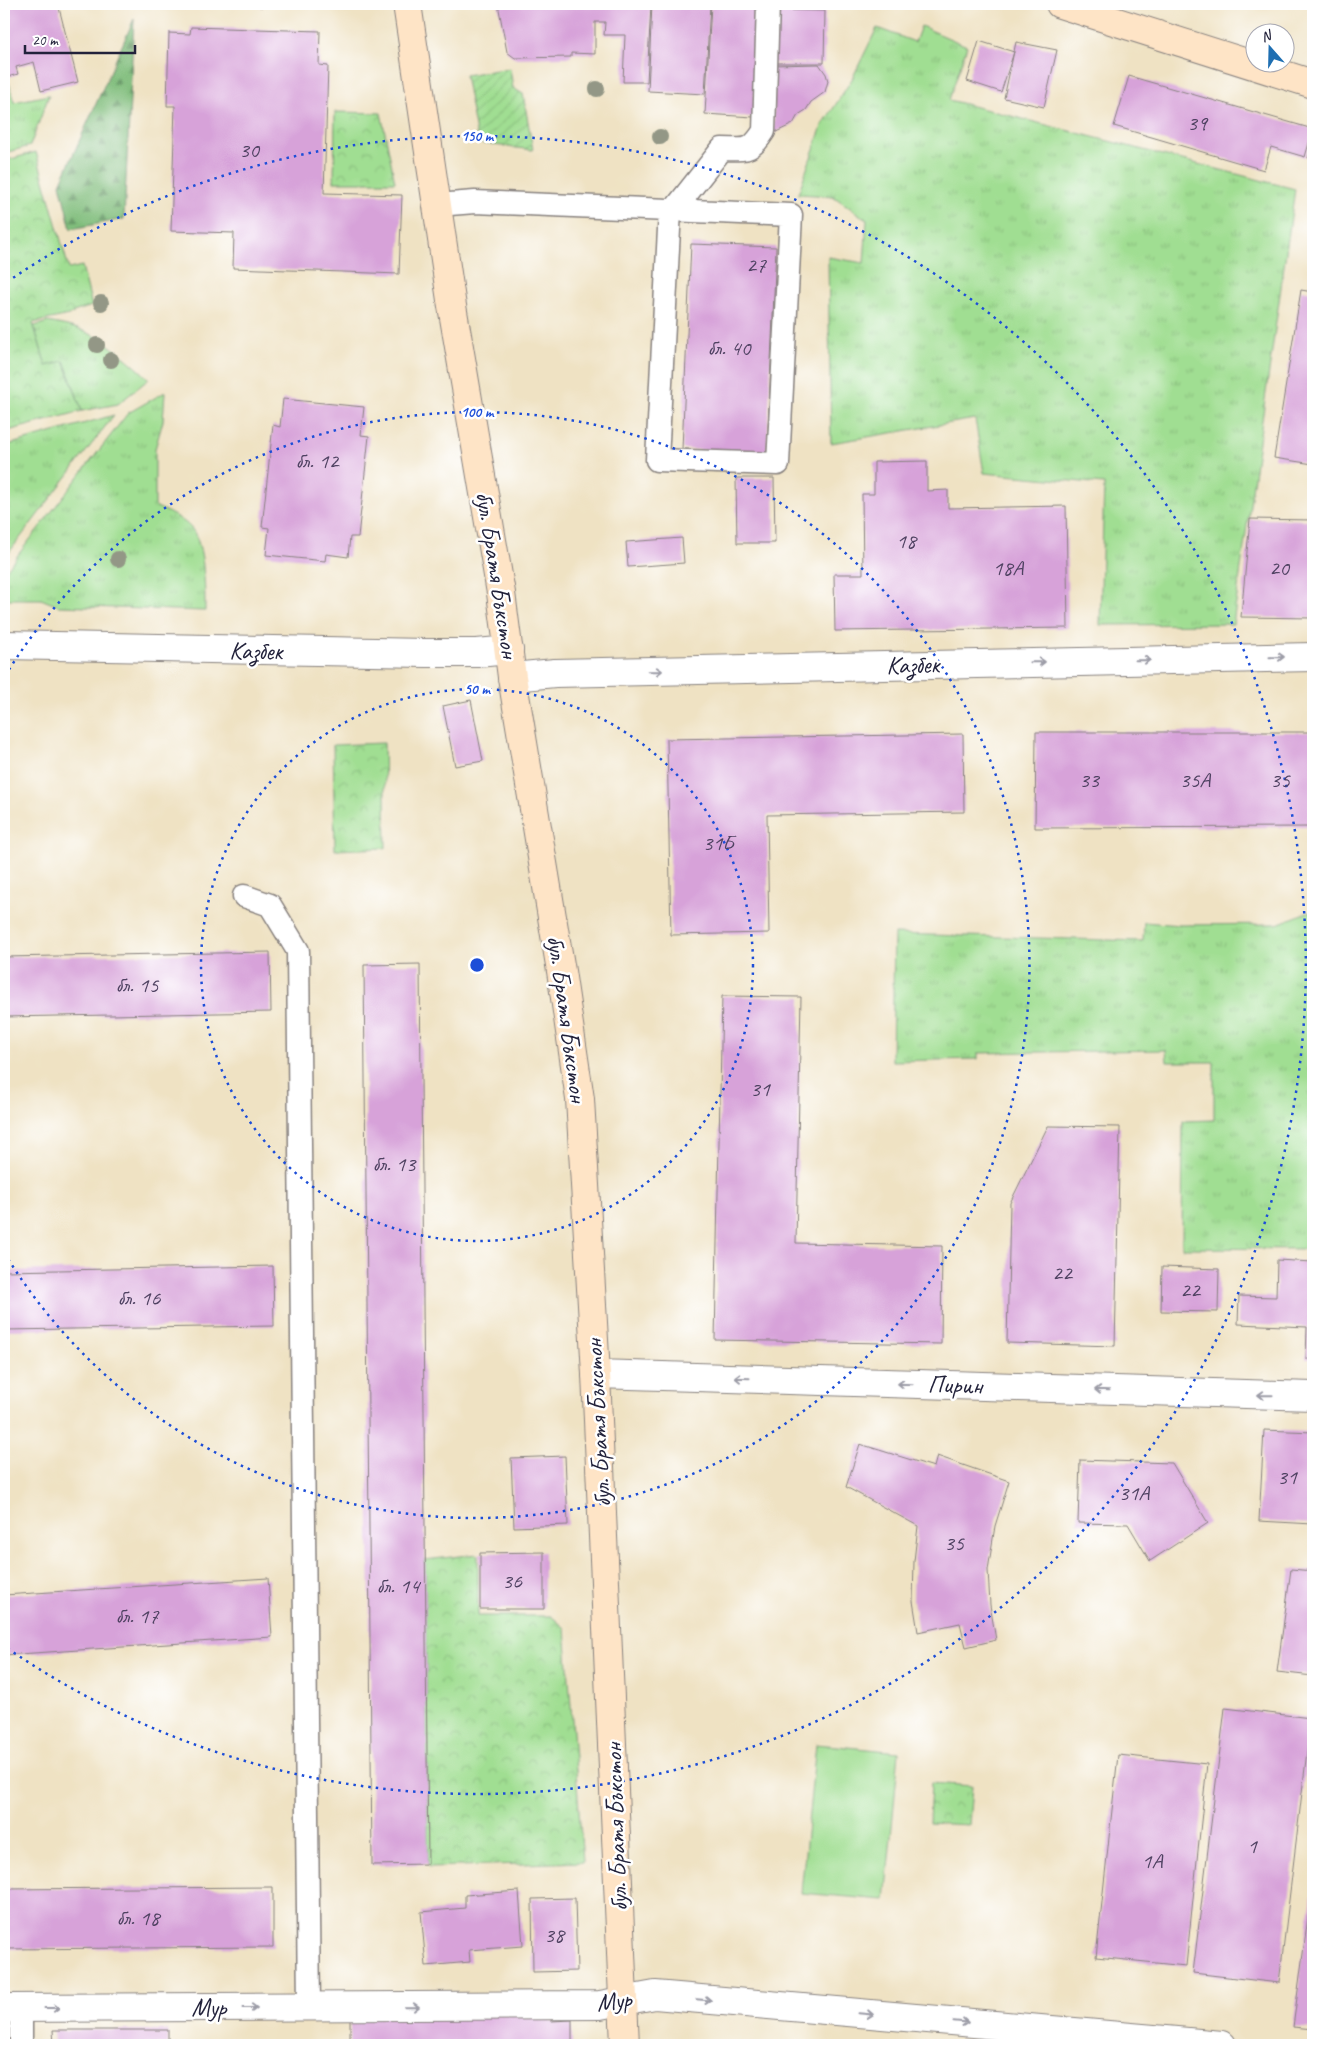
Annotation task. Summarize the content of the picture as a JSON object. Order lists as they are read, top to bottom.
{
  "streets": {
    "street": [
      "бул. Братя Бъкстон",
      "Казбек",
      "Пирин",
      "Мур"
    ]
  },
  "crossings": [
    ["бул. Братя Бъкстон", "Казбек"],
    ["бул. Братя Бъкстон", "Пирин"],
    ["бул. Братя Бъкстон", "Мур"]
  ],
  "one_way": ["Казбек", "Пирин", "Мур"],
  "house_numbers": [
    "39",
    "30",
    "27",
    "бл. 40",
    "бл. 12",
    "18",
    "18А",
    "20",
    "33",
    "35А",
    "35",
    "31Б",
    "бл. 15",
    "31",
    "бл. 13",
    "22",
    "22",
    "бл. 16",
    "31",
    "31А",
    "35",
    "36",
    "бл. 14",
    "бл. 17",
    "1",
    "1А",
    "бл. 18",
    "38"
  ],
  "scale_bar": "20 m",
  "north": "top",
  "rings": ["150 m", "100 m", "50 m"]
}
